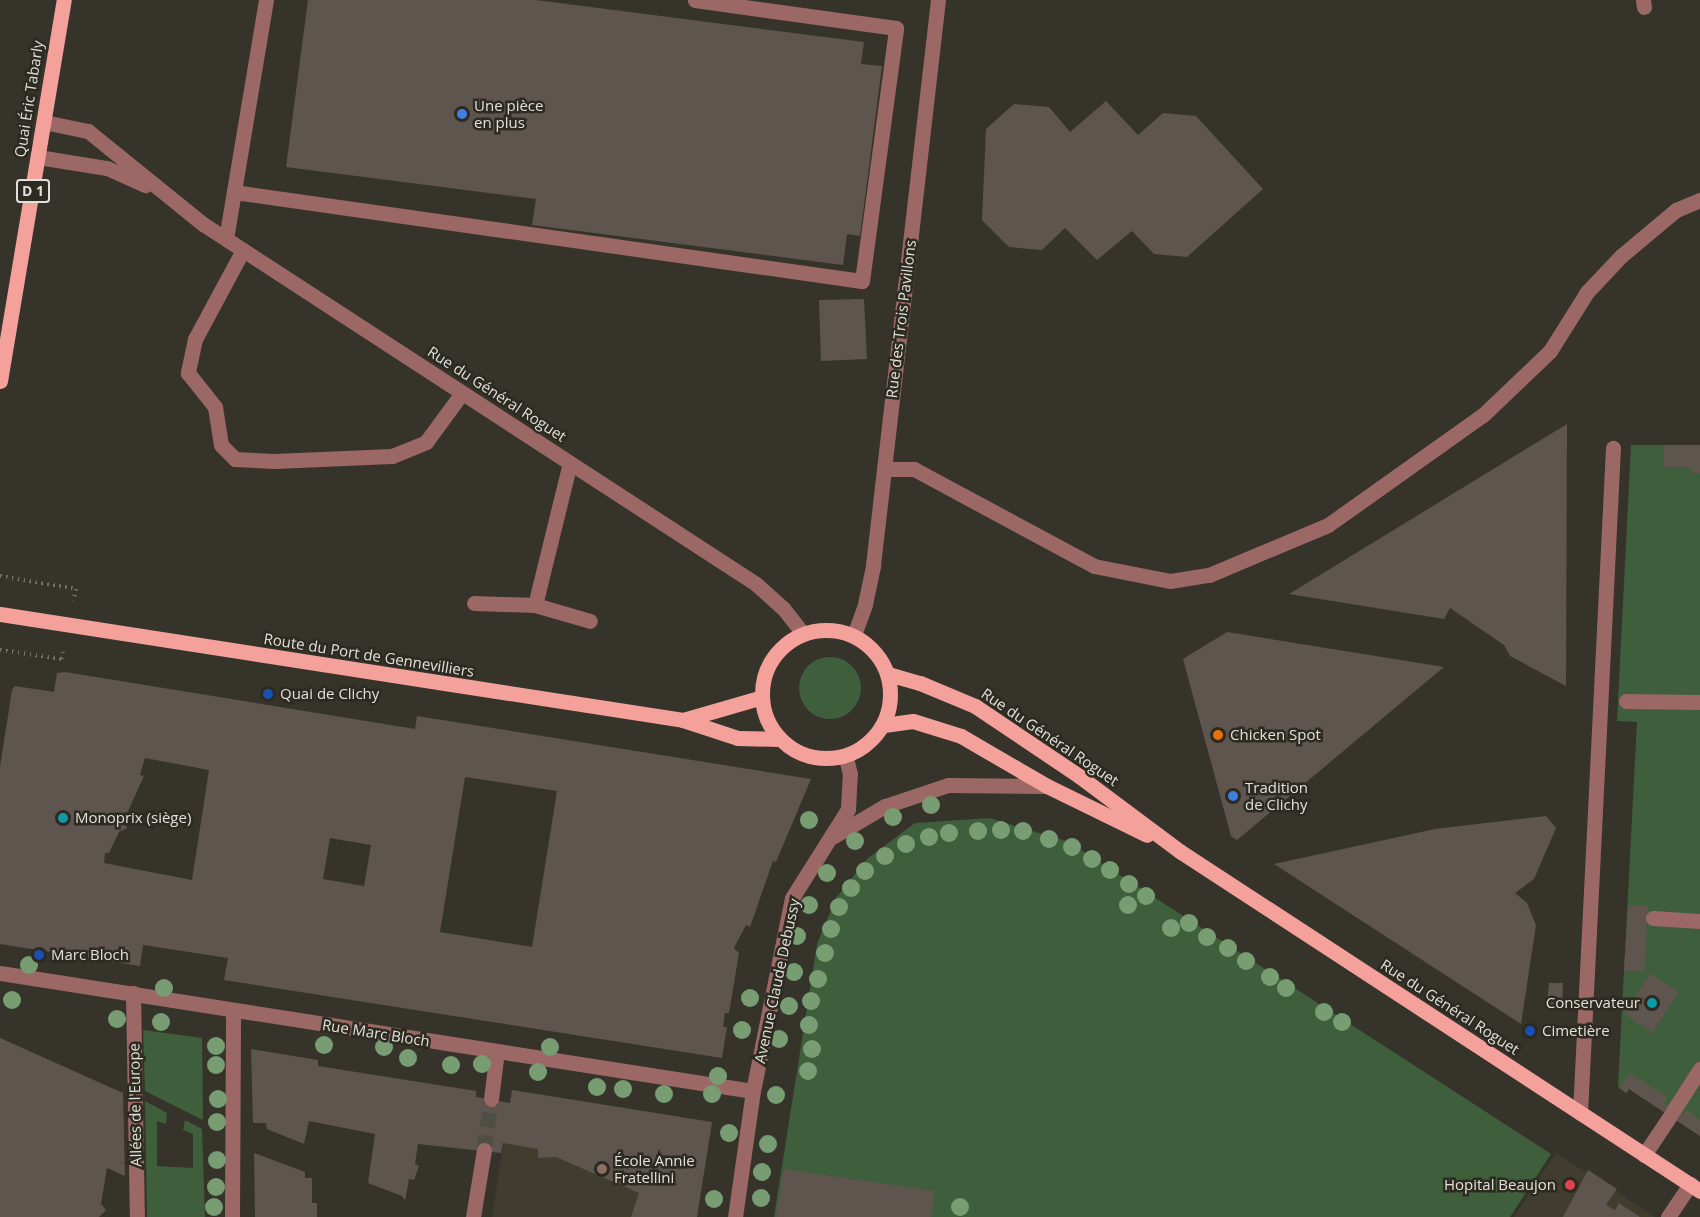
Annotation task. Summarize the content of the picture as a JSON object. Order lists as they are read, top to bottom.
{
  "streets": {
    "main road": [
      "Quai Éric Tabarly",
      "D 1",
      "Rue du Général Roguet",
      "Route du Port de Gennevilliers"
    ],
    "street": [
      "Rue des Trois Pavillons",
      "Avenue Claude Debussy",
      "Rue Marc Bloch",
      "Allées de l'Europe"
    ]
  },
  "crossings": [
    ["Quai Éric Tabarly", "Rue du Général Roguet"],
    ["Rue des Trois Pavillons", "Rue du Général Roguet"],
    ["Rue des Trois Pavillons", "Route du Port de Gennevilliers"],
    ["Rue des Trois Pavillons", "Avenue Claude Debussy"],
    ["Rue du Général Roguet", "Route du Port de Gennevilliers"],
    ["Rue du Général Roguet", "Avenue Claude Debussy"],
    ["Route du Port de Gennevilliers", "Avenue Claude Debussy"],
    ["Avenue Claude Debussy", "Rue Marc Bloch"],
    ["Rue Marc Bloch", "Allées de l'Europe"]
  ],
  "places": [
    "Une pièce en plus",
    "Quai de Clichy",
    "Chicken Spot",
    "Tradition de Clichy",
    "Monoprix (siège)",
    "Marc Bloch",
    "Conservateur",
    "Cimetière",
    "École Annie Fratellini",
    "Hopital Beaujon"
  ]
}
